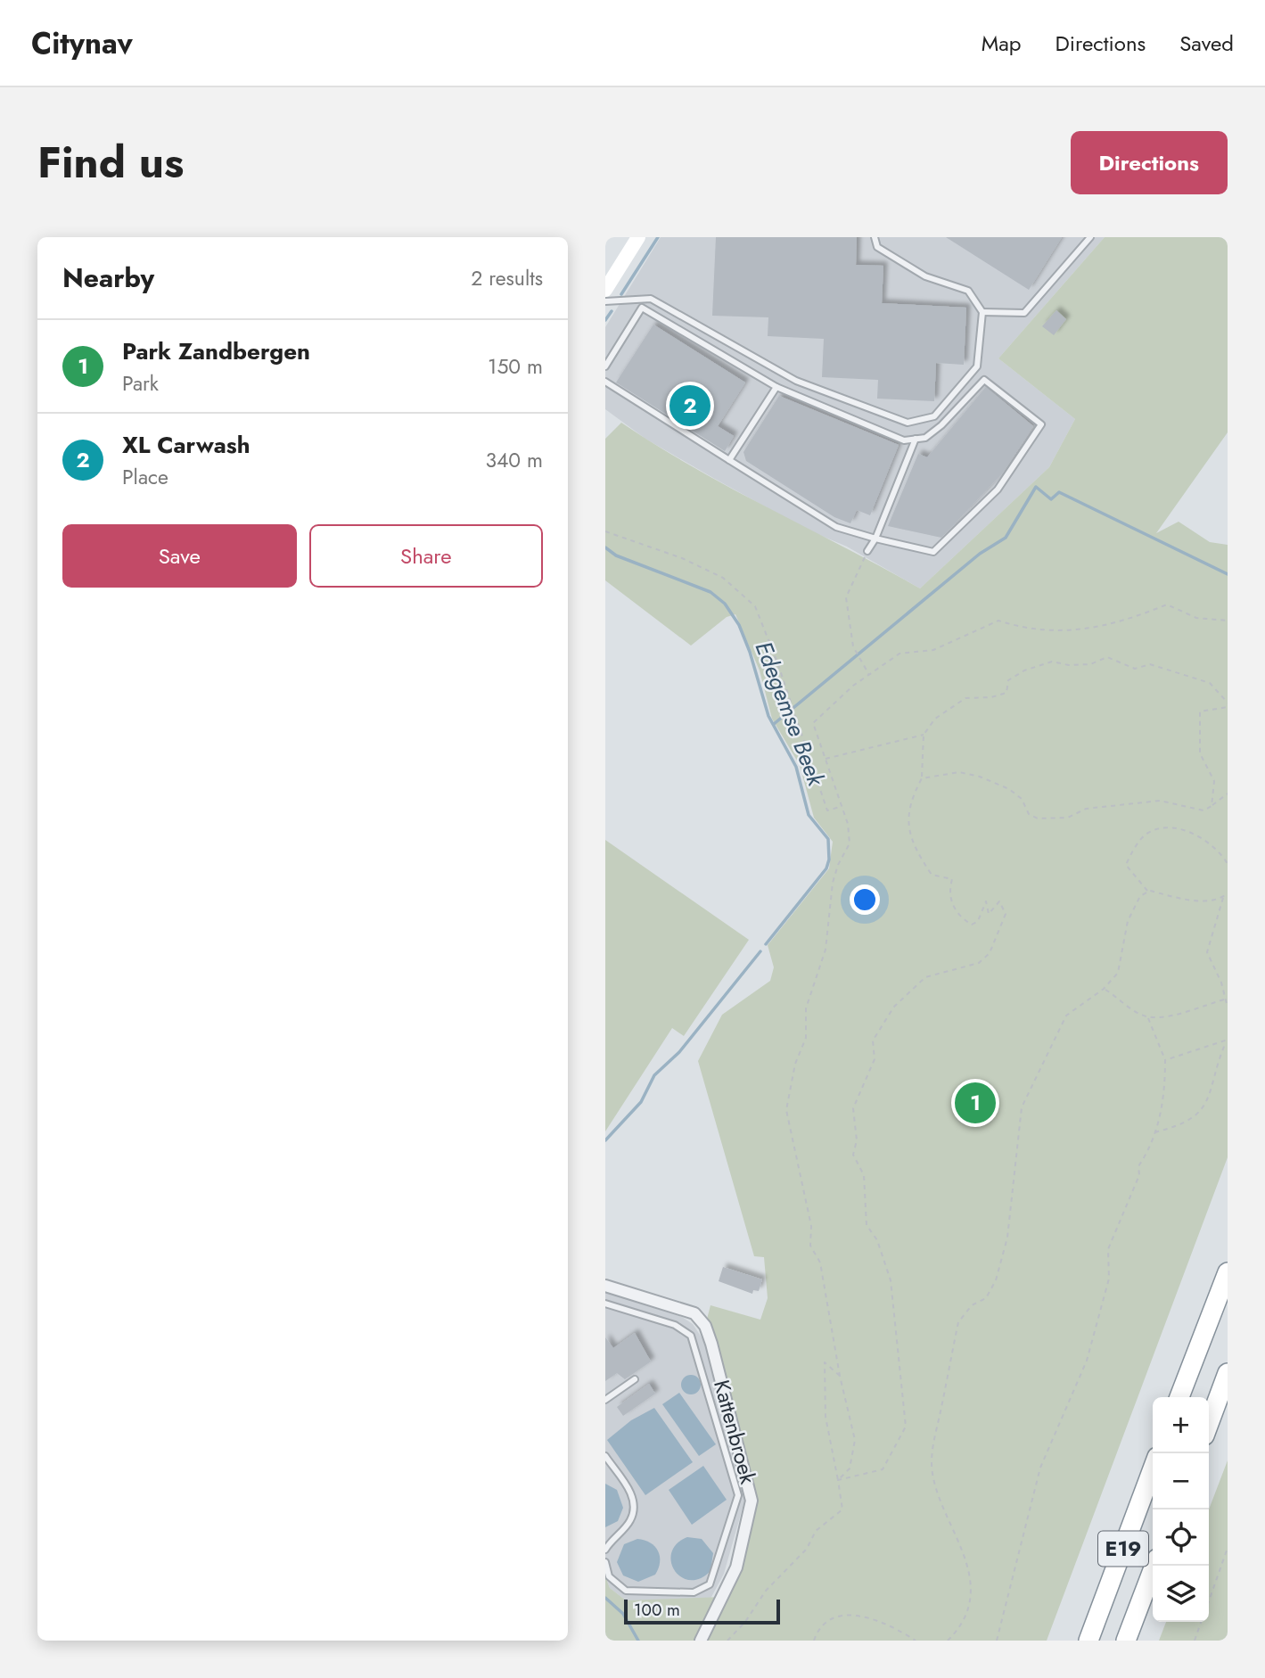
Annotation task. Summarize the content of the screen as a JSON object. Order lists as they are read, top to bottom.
{
  "streets": {
    "highway": ["E19"],
    "street": ["Kattenbroek"]
  },
  "water": ["Edegemse Beek"],
  "scale_bar": "100 m",
  "page": {
    "header": "Citynav",
    "nav": ["Map", "Directions", "Saved"],
    "title": "Find us",
    "buttons": [
      "Directions",
      ["Save", "Share"]
    ],
    "heading": ["Nearby", "2 results"],
    "list": [
      {
        "mark": "1",
        "name": "Park Zandbergen",
        "note": "Park",
        "value": "150 m"
      },
      {
        "mark": "2",
        "name": "XL Carwash",
        "note": "Place",
        "value": "340 m"
      }
    ],
    "pins": ["2", "1"],
    "map_buttons": ["+", "−"],
    "scale": "100 m"
  }
}
